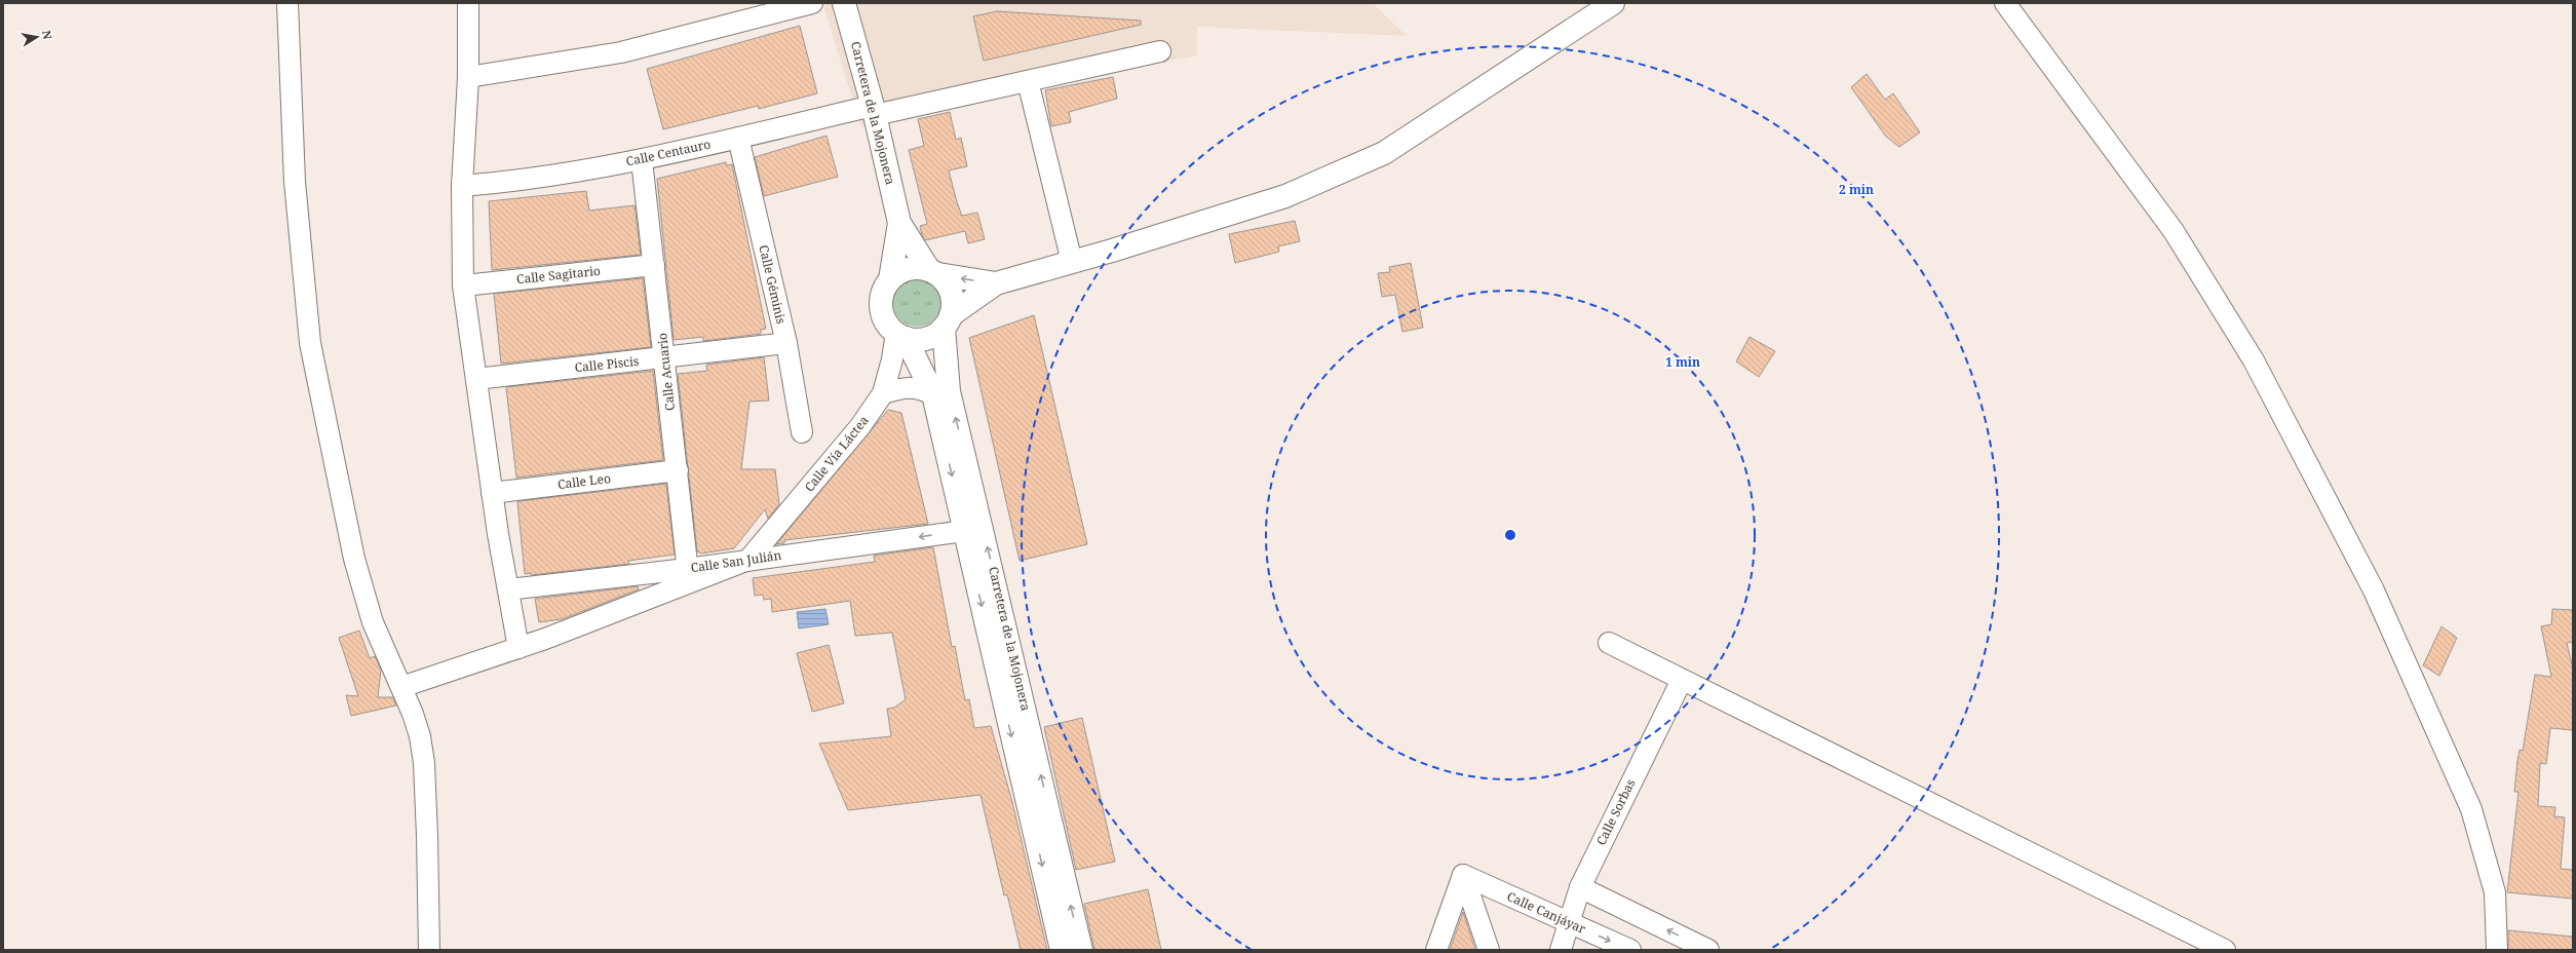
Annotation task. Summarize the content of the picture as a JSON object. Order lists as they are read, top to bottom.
{
  "streets": {
    "street": [
      "Carretera de la Mojonera",
      "Calle Centauro",
      "Calle Sagitario",
      "Calle Géminis",
      "Calle Piscis",
      "Calle Acuario",
      "Calle Vía Láctea",
      "Calle Leo",
      "Calle San Julián",
      "Calle Sorbas",
      "Calle Canjáyar"
    ]
  },
  "crossings": [
    ["Carretera de la Mojonera", "Calle Centauro"],
    ["Carretera de la Mojonera", "Calle Vía Láctea"],
    ["Carretera de la Mojonera", "Calle San Julián"],
    ["Calle Centauro", "Calle Géminis"],
    ["Calle Centauro", "Calle Acuario"],
    ["Calle Sagitario", "Calle Acuario"],
    ["Calle Géminis", "Calle Piscis"],
    ["Calle Piscis", "Calle Acuario"],
    ["Calle Acuario", "Calle Leo"],
    ["Calle Acuario", "Calle San Julián"],
    ["Calle Vía Láctea", "Calle San Julián"],
    ["Calle Sorbas", "Calle Canjáyar"]
  ],
  "one_way": ["Calle San Julián"],
  "north": "right",
  "rings": ["2 min", "1 min"]
}
